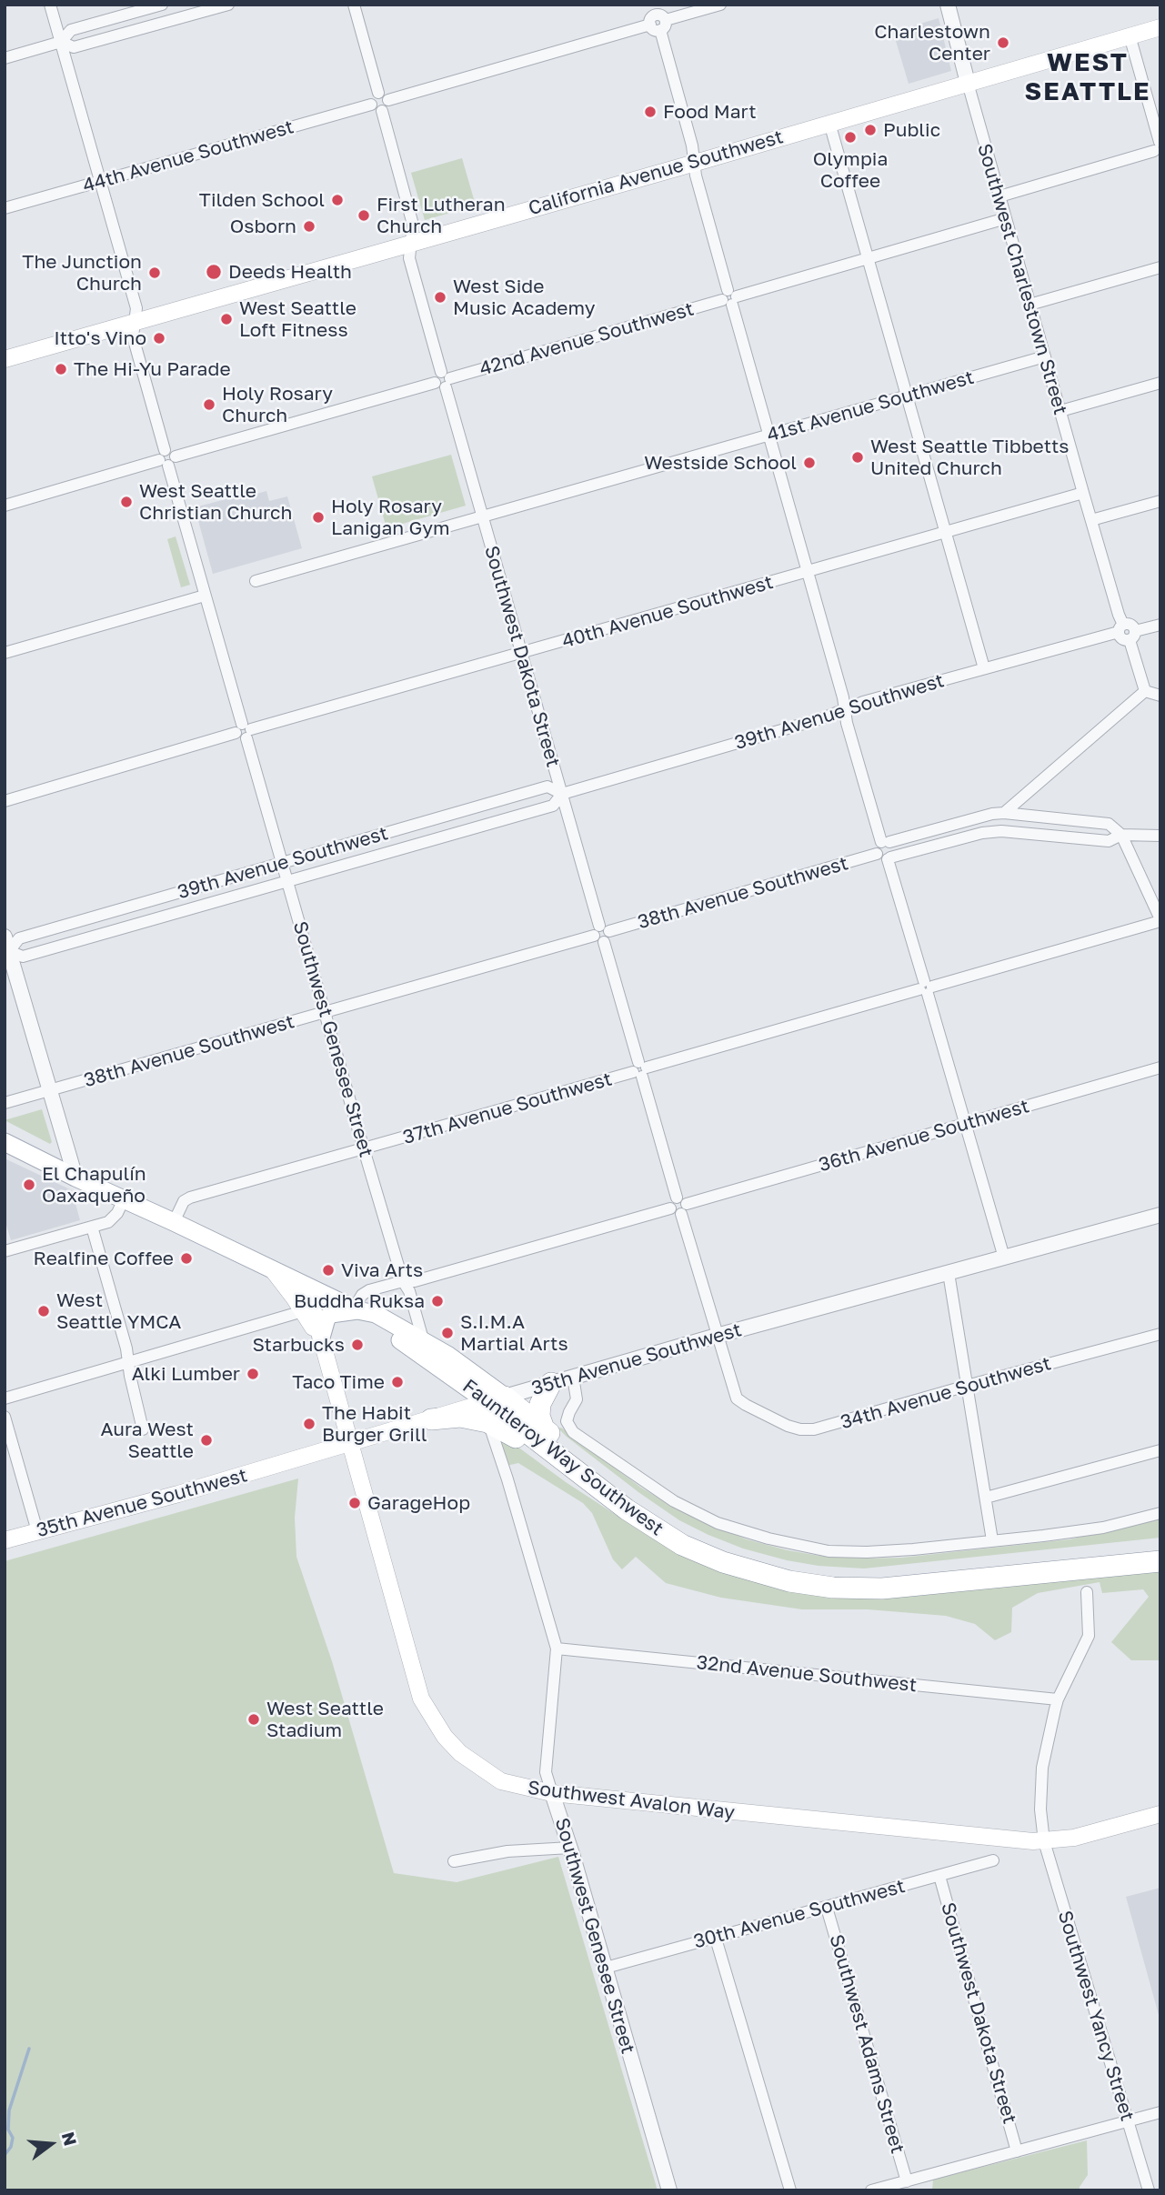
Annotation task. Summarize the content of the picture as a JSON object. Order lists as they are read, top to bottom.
{
  "streets": {
    "highway": ["Fauntleroy Way Southwest"],
    "main road": ["California Avenue Southwest", "35th Avenue Southwest", "Southwest Avalon Way"],
    "street": [
      "44th Avenue Southwest",
      "Southwest Charlestown Street",
      "42nd Avenue Southwest",
      "41st Avenue Southwest",
      "40th Avenue Southwest",
      "Southwest Dakota Street",
      "39th Avenue Southwest",
      "38th Avenue Southwest",
      "Southwest Genesee Street",
      "37th Avenue Southwest",
      "36th Avenue Southwest",
      "34th Avenue Southwest",
      "32nd Avenue Southwest",
      "30th Avenue Southwest",
      "Southwest Yancy Street",
      "Southwest Adams Street"
    ]
  },
  "crossings": [
    ["44th Avenue Southwest", "Southwest Dakota Street"],
    ["44th Avenue Southwest", "Southwest Genesee Street"],
    ["California Avenue Southwest", "Southwest Charlestown Street"],
    ["California Avenue Southwest", "Southwest Dakota Street"],
    ["California Avenue Southwest", "Southwest Genesee Street"],
    ["Southwest Charlestown Street", "42nd Avenue Southwest"],
    ["Southwest Charlestown Street", "41st Avenue Southwest"],
    ["Southwest Charlestown Street", "40th Avenue Southwest"],
    ["Southwest Charlestown Street", "39th Avenue Southwest"],
    ["42nd Avenue Southwest", "Southwest Dakota Street"],
    ["42nd Avenue Southwest", "Southwest Genesee Street"],
    ["41st Avenue Southwest", "Southwest Dakota Street"],
    ["40th Avenue Southwest", "Southwest Dakota Street"],
    ["40th Avenue Southwest", "Southwest Genesee Street"],
    ["Southwest Dakota Street", "39th Avenue Southwest"],
    ["Southwest Dakota Street", "38th Avenue Southwest"],
    ["Southwest Dakota Street", "37th Avenue Southwest"],
    ["Southwest Dakota Street", "36th Avenue Southwest"],
    ["Southwest Dakota Street", "35th Avenue Southwest"],
    ["Southwest Dakota Street", "34th Avenue Southwest"],
    ["Southwest Dakota Street", "30th Avenue Southwest"],
    ["39th Avenue Southwest", "Southwest Genesee Street"],
    ["38th Avenue Southwest", "Southwest Genesee Street"],
    ["Southwest Genesee Street", "37th Avenue Southwest"],
    ["Southwest Genesee Street", "36th Avenue Southwest"],
    ["Southwest Genesee Street", "35th Avenue Southwest"],
    ["Southwest Genesee Street", "Fauntleroy Way Southwest"],
    ["Southwest Genesee Street", "32nd Avenue Southwest"],
    ["Southwest Genesee Street", "Southwest Avalon Way"],
    ["Southwest Genesee Street", "30th Avenue Southwest"],
    ["37th Avenue Southwest", "Fauntleroy Way Southwest"],
    ["36th Avenue Southwest", "Fauntleroy Way Southwest"],
    ["35th Avenue Southwest", "Fauntleroy Way Southwest"],
    ["35th Avenue Southwest", "Southwest Avalon Way"],
    ["Fauntleroy Way Southwest", "Southwest Avalon Way"],
    ["32nd Avenue Southwest", "Southwest Yancy Street"],
    ["Southwest Avalon Way", "Southwest Yancy Street"],
    ["30th Avenue Southwest", "Southwest Adams Street"]
  ],
  "districts": ["WEST SEATTLE"],
  "places": [
    "Charlestown Center",
    "Food Mart",
    "Public",
    "Olympia Coffee",
    "Tilden School",
    "First Lutheran Church",
    "Osborn",
    "Deeds Health",
    "The Junction Church",
    "West Side Music Academy",
    "West Seattle Loft Fitness",
    "Itto's Vino",
    "The Hi-Yu Parade",
    "Holy Rosary Church",
    "West Seattle Tibbetts United Church",
    "Westside School",
    "West Seattle Christian Church",
    "Holy Rosary Lanigan Gym",
    "El Chapulín Oaxaqueño",
    "Realfine Coffee",
    "Viva Arts",
    "Buddha Ruksa",
    "West Seattle YMCA",
    "S.I.M.A Martial Arts",
    "Starbucks",
    "Alki Lumber",
    "Taco Time",
    "The Habit Burger Grill",
    "Aura West Seattle",
    "GarageHop",
    "West Seattle Stadium"
  ],
  "north": "right"
}
